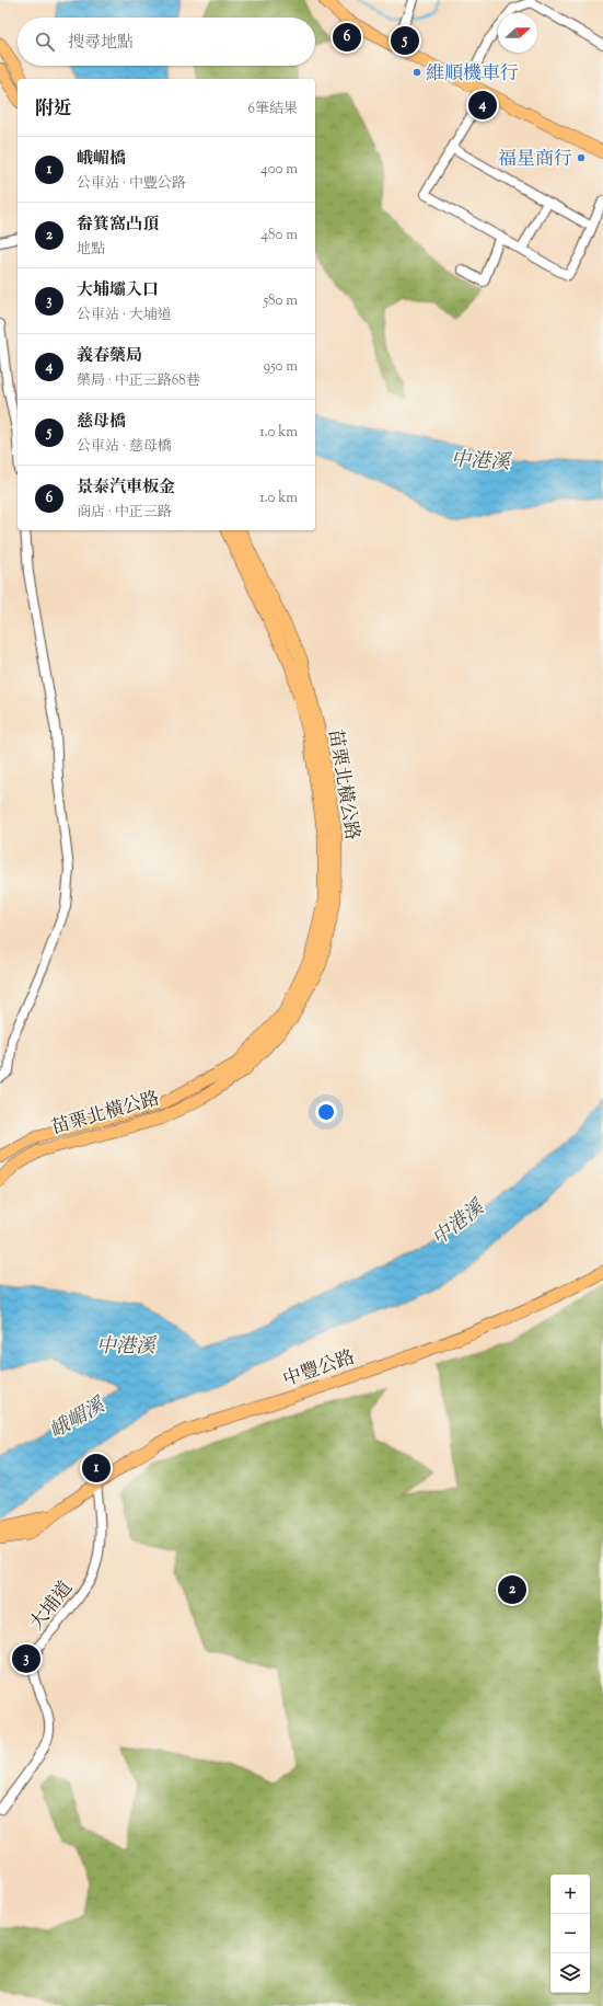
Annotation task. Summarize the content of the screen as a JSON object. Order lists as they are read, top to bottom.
{
  "streets": {
    "main road": ["苗栗北橫公路", "中豐公路"],
    "street": ["大埔道"]
  },
  "crossings": [
    ["中豐公路", "大埔道"]
  ],
  "water": ["中港溪", "峨嵋溪"],
  "places": ["維順機車行", "福星商行"],
  "north": "right",
  "page": {
    "search": "搜尋地點",
    "pins": [
      "6",
      "5",
      "4",
      "1",
      "2",
      "3"
    ],
    "heading": ["附近", "6筆結果"],
    "list": [
      {
        "mark": "1",
        "name": "峨嵋橋",
        "note": "公車站 · 中豐公路",
        "value": "400 m"
      },
      {
        "mark": "2",
        "name": "畚箕窩凸頂",
        "note": "地點",
        "value": "480 m"
      },
      {
        "mark": "3",
        "name": "大埔壩入口",
        "note": "公車站 · 大埔道",
        "value": "580 m"
      },
      {
        "mark": "4",
        "name": "義春藥局",
        "note": "藥局 · 中正三路68巷",
        "value": "950 m"
      },
      {
        "mark": "5",
        "name": "慈母橋",
        "note": "公車站 · 慈母橋",
        "value": "1.0 km"
      },
      {
        "mark": "6",
        "name": "景泰汽車板金",
        "note": "商店 · 中正三路",
        "value": "1.0 km"
      }
    ],
    "map_buttons": ["+", "−"]
  }
}
